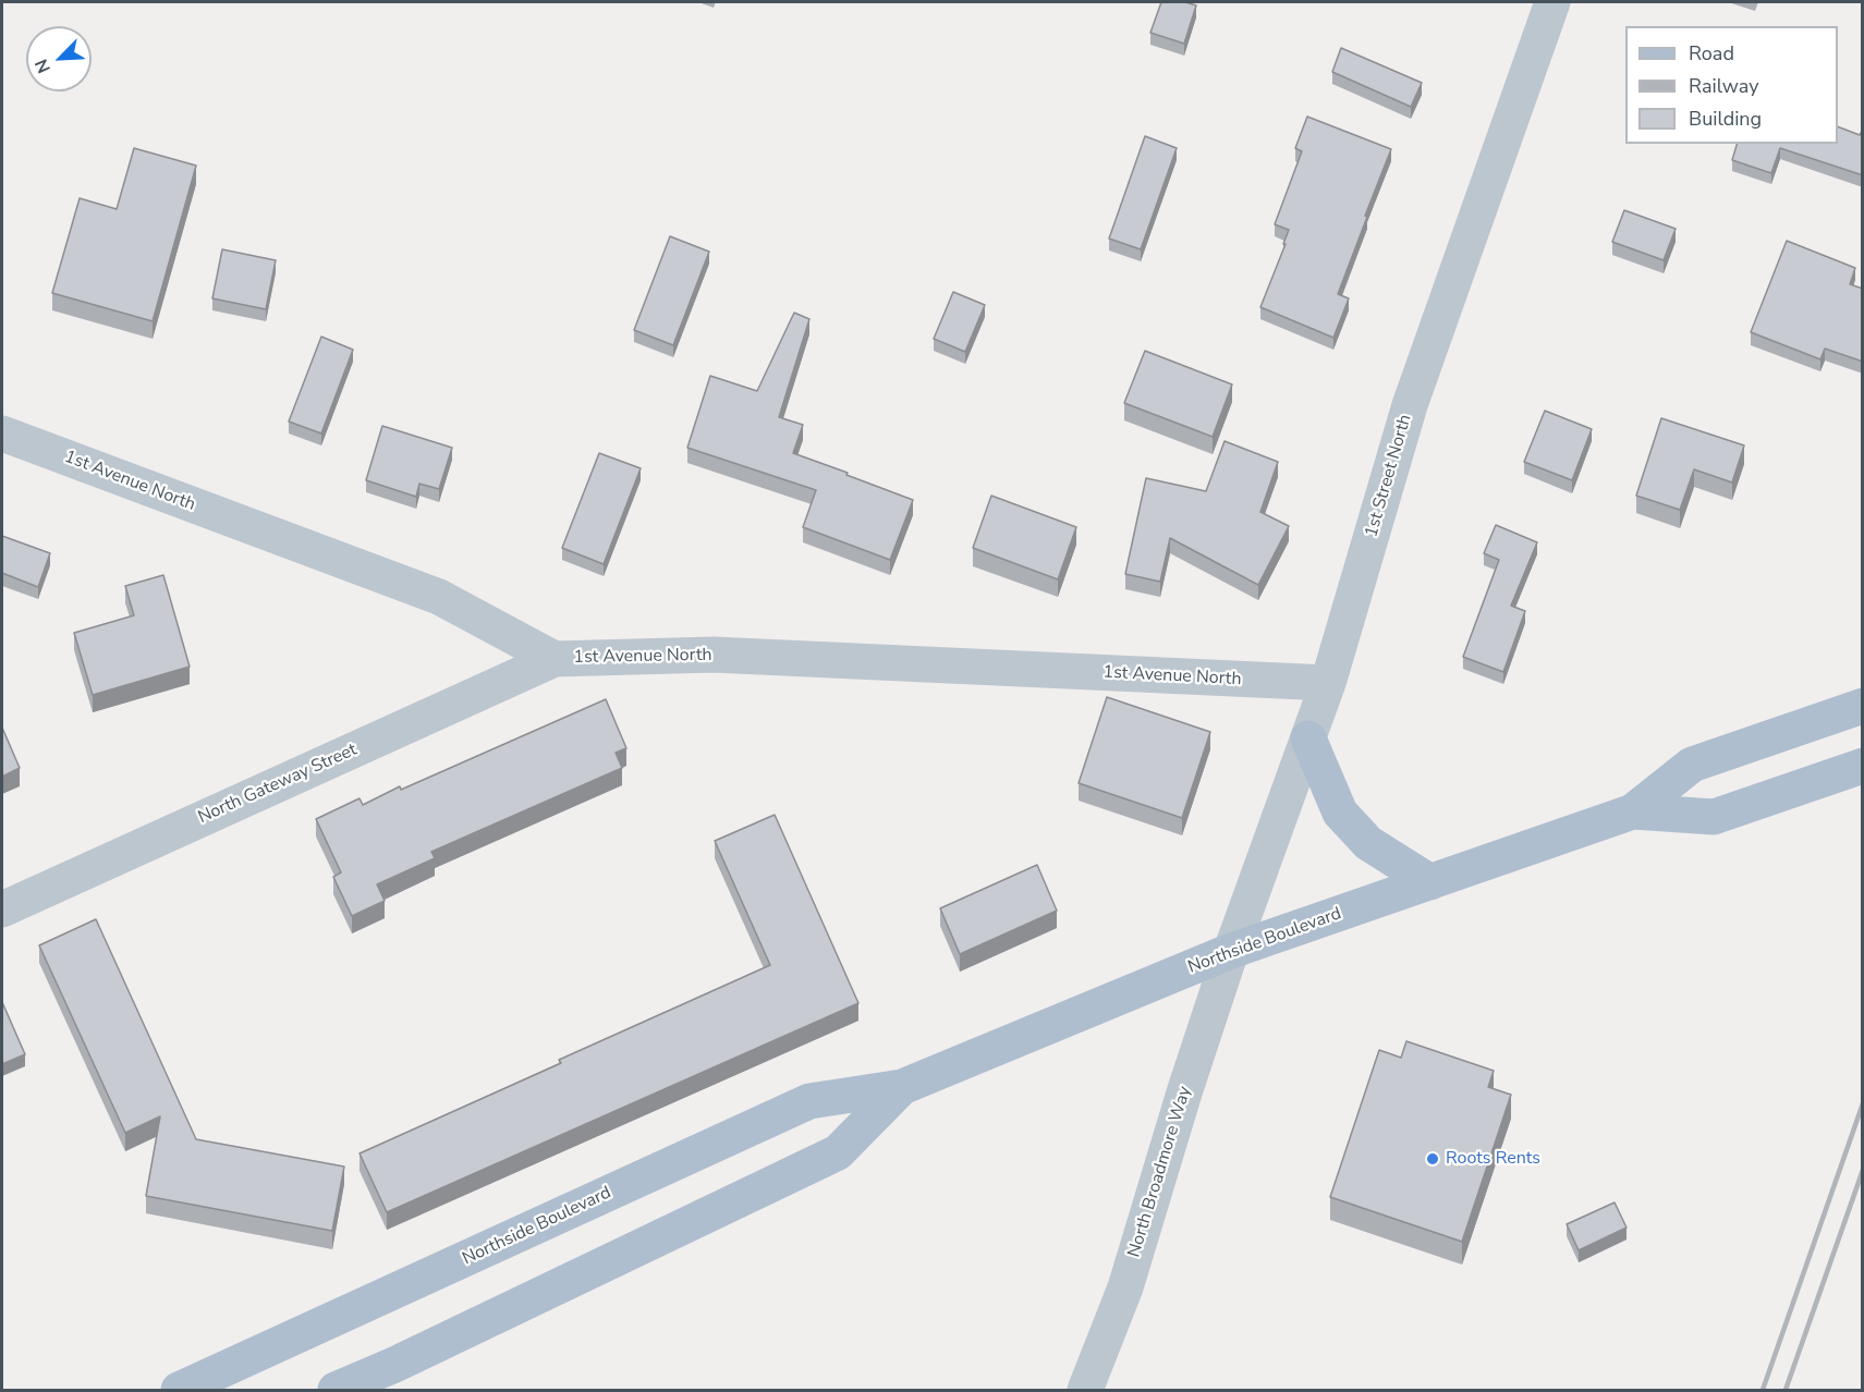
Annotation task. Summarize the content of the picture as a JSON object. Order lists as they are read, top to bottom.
{
  "streets": {
    "main road": ["Northside Boulevard"],
    "street": [
      "1st Street North",
      "1st Avenue North",
      "North Gateway Street",
      "North Broadmore Way"
    ]
  },
  "crossings": [
    ["1st Street North", "1st Avenue North"],
    ["1st Street North", "Northside Boulevard"],
    ["1st Street North", "North Broadmore Way"],
    ["1st Avenue North", "North Gateway Street"],
    ["Northside Boulevard", "North Broadmore Way"]
  ],
  "places": ["Roots Rents"],
  "legend": ["Road", "Railway", "Building"],
  "north": "bottom left"
}
